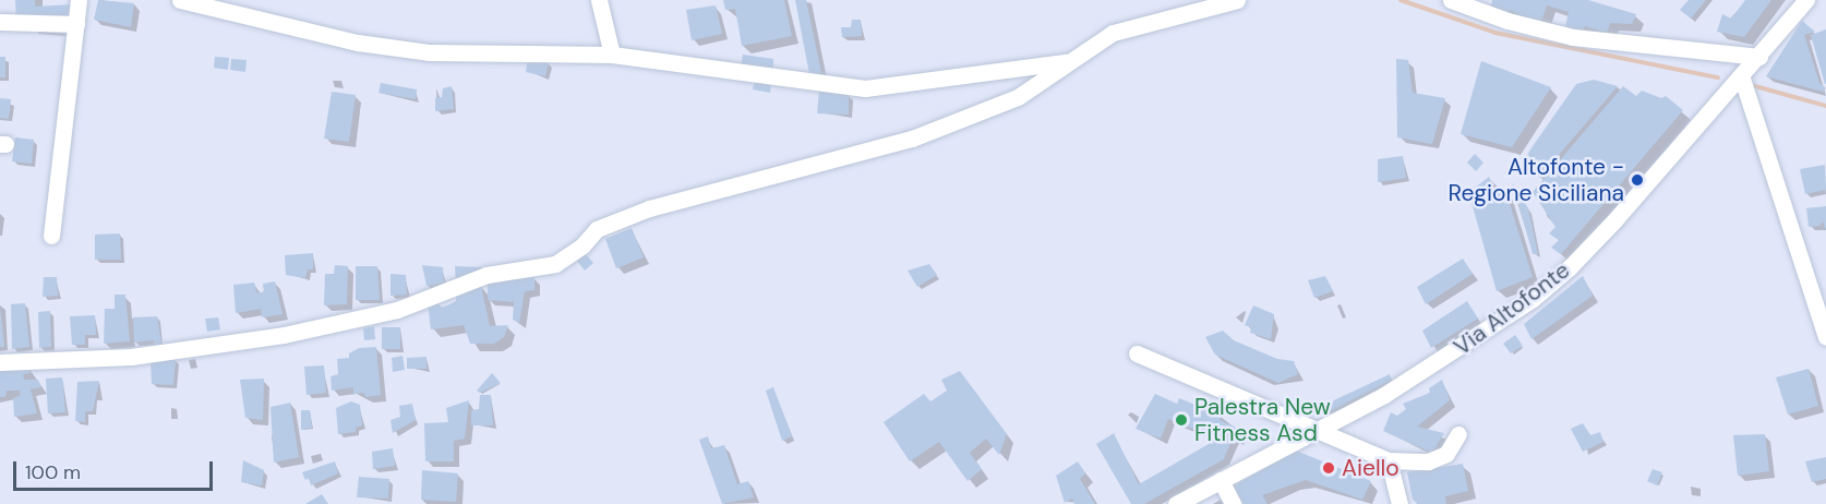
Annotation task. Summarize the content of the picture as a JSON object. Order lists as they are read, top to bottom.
{
  "streets": {
    "street": ["Via Altofonte"]
  },
  "places": ["Altofonte - Regione Siciliana", "Palestra New Fitness Asd", "Aiello"],
  "scale_bar": "100 m"
}
